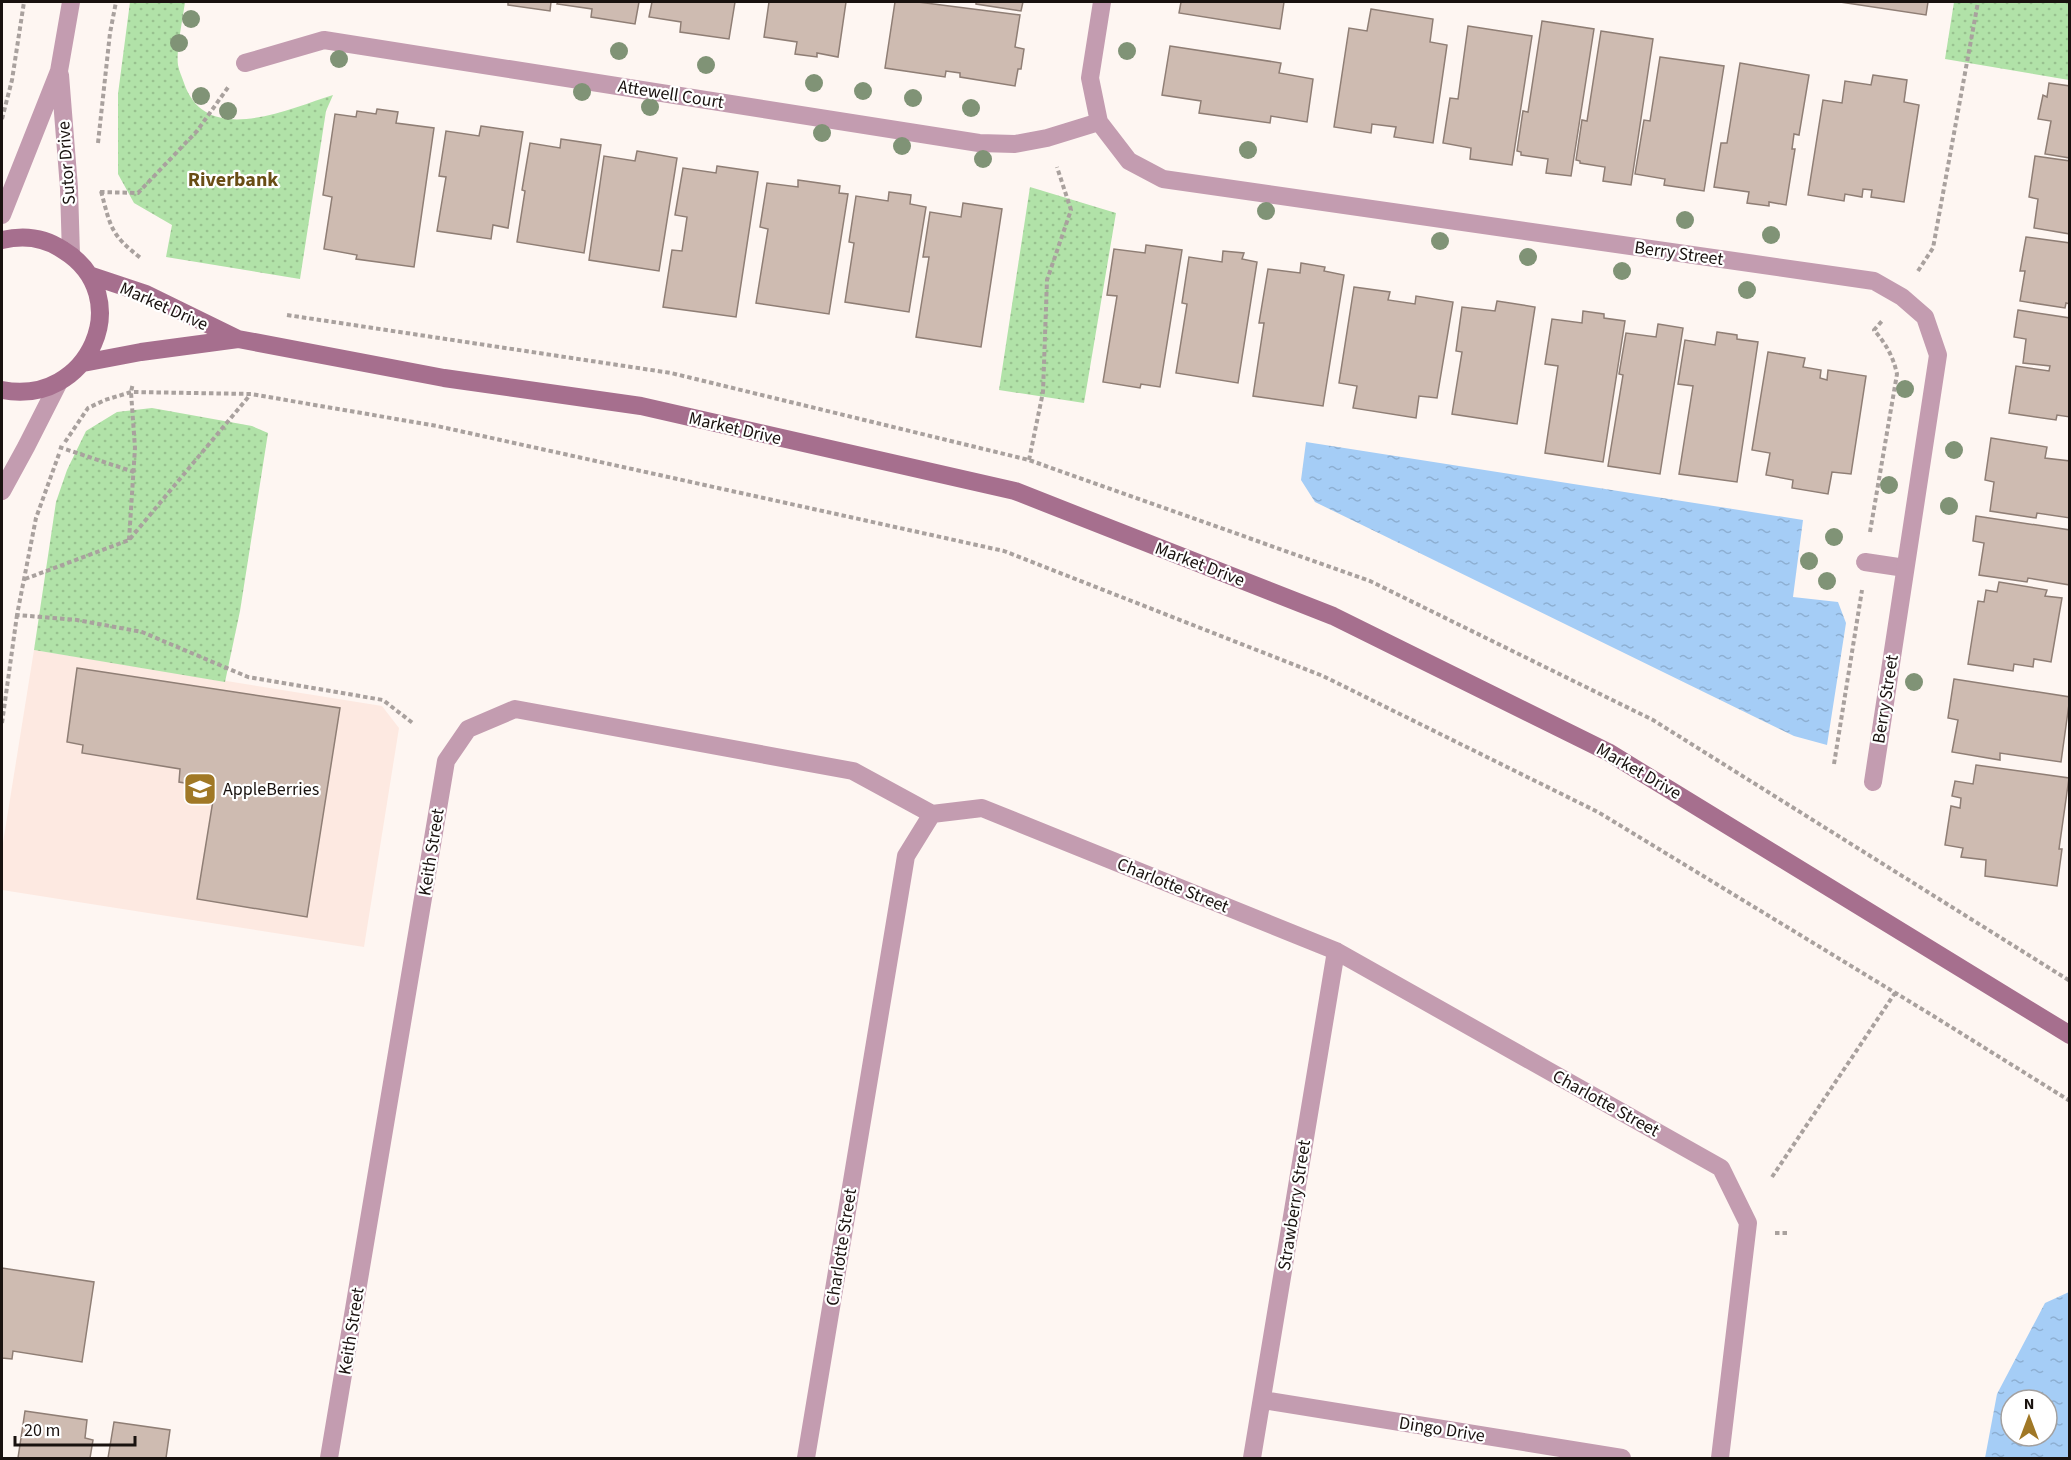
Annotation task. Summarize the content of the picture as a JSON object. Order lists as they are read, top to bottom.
{
  "streets": {
    "street": [
      "Attewell Court",
      "Sutor Drive",
      "Berry Street",
      "Market Drive",
      "Keith Street",
      "Charlotte Street",
      "Strawberry Street",
      "Dingo Drive"
    ]
  },
  "crossings": [
    ["Attewell Court", "Berry Street"],
    ["Keith Street", "Charlotte Street"],
    ["Charlotte Street", "Strawberry Street"],
    ["Strawberry Street", "Dingo Drive"]
  ],
  "districts": ["Riverbank"],
  "places": {
    "school or university": ["AppleBerries"]
  },
  "scale_bar": "20 m",
  "north": "top"
}
